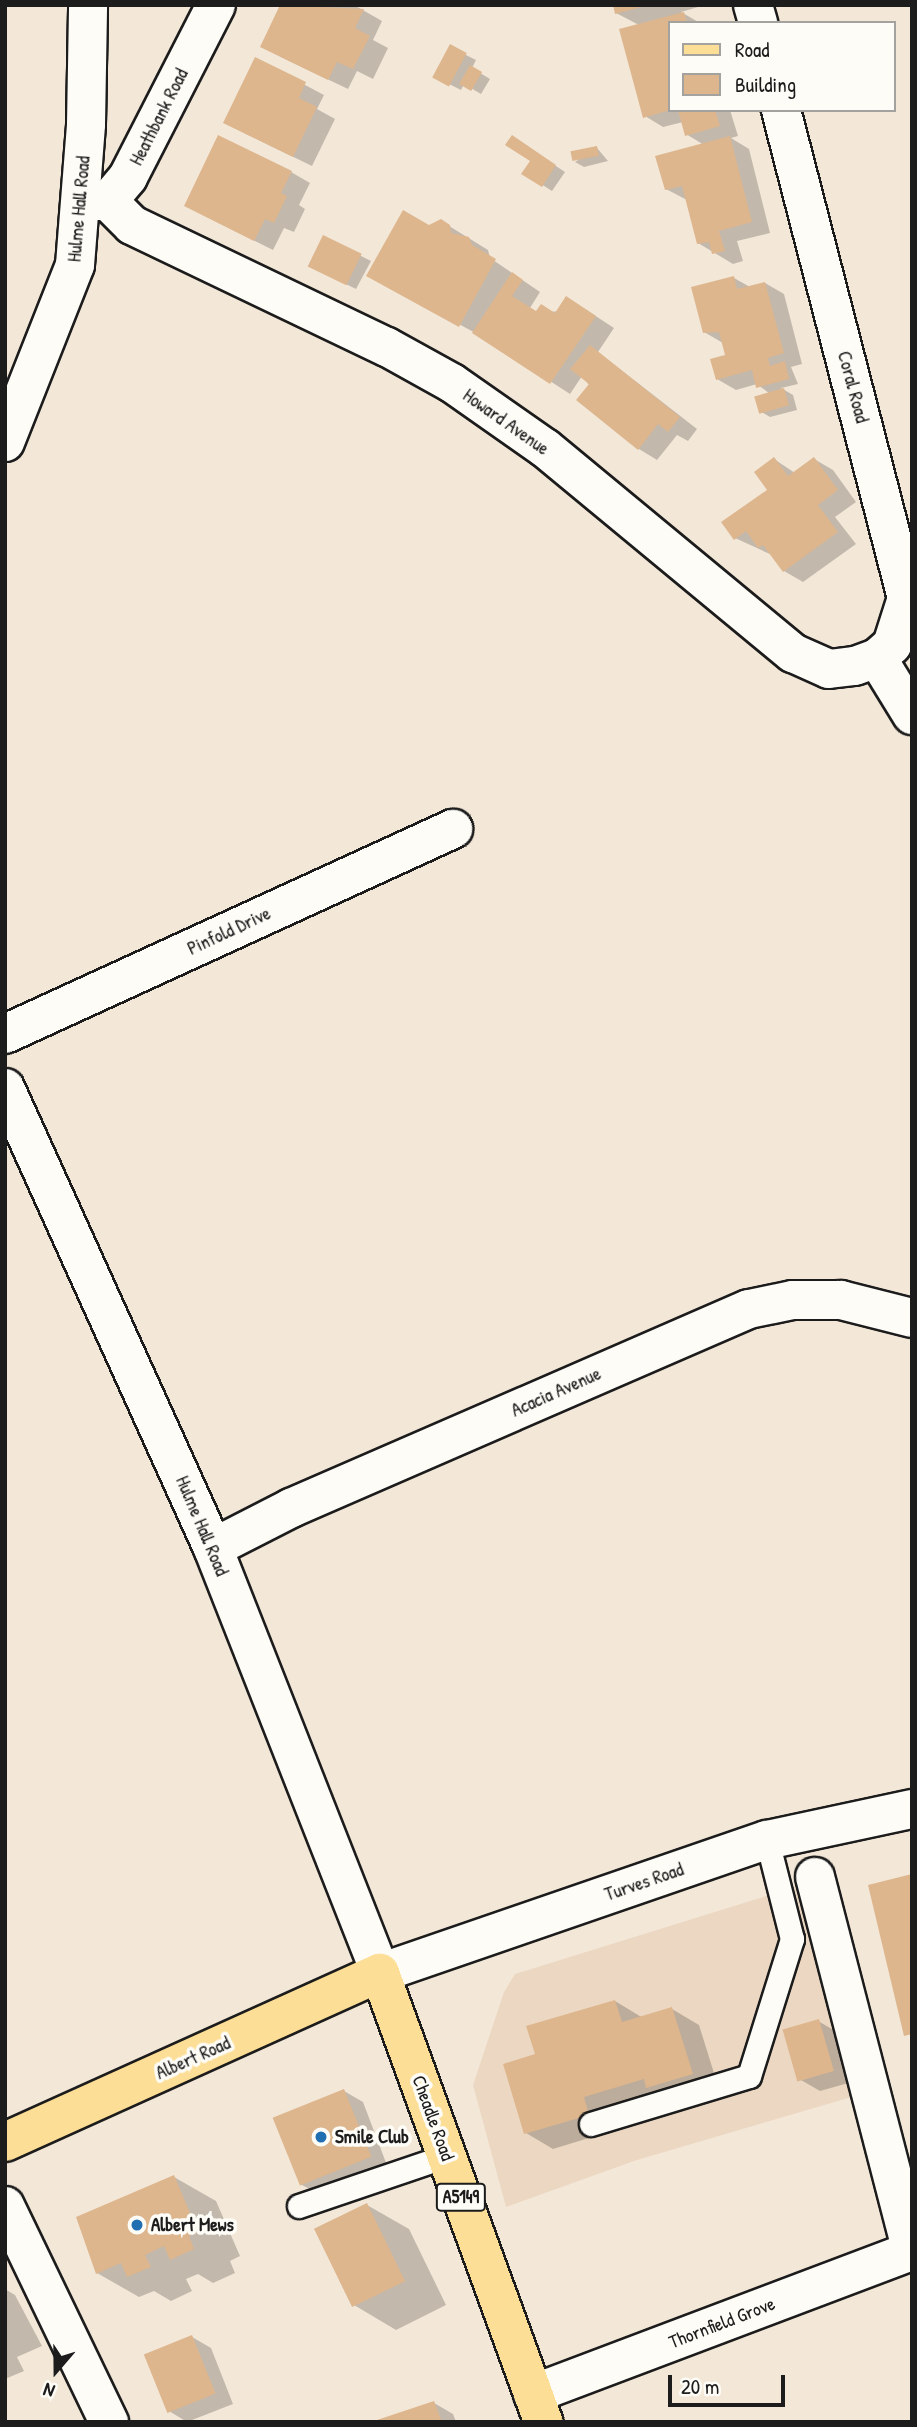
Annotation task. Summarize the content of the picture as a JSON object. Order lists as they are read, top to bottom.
{
  "streets": {
    "main road": ["Albert Road", "Cheadle Road", "A5149"],
    "street": [
      "Heathbank Road",
      "Hulme Hall Road",
      "Coral Road",
      "Howard Avenue",
      "Pinfold Drive",
      "Acacia Avenue",
      "Turves Road",
      "Thornfield Grove"
    ]
  },
  "crossings": [
    ["Heathbank Road", "Hulme Hall Road"],
    ["Heathbank Road", "Howard Avenue"],
    ["Hulme Hall Road", "Howard Avenue"],
    ["Hulme Hall Road", "Acacia Avenue"],
    ["Hulme Hall Road", "Turves Road"],
    ["Hulme Hall Road", "Albert Road"],
    ["Hulme Hall Road", "Cheadle Road"],
    ["Coral Road", "Howard Avenue"],
    ["Turves Road", "Albert Road"],
    ["Turves Road", "Cheadle Road"],
    ["Albert Road", "Cheadle Road"],
    ["Cheadle Road", "Thornfield Grove"]
  ],
  "places": ["Smile Club", "Albert Mews"],
  "legend": ["Road", "Building"],
  "scale_bar": "20 m",
  "north": "bottom"
}
